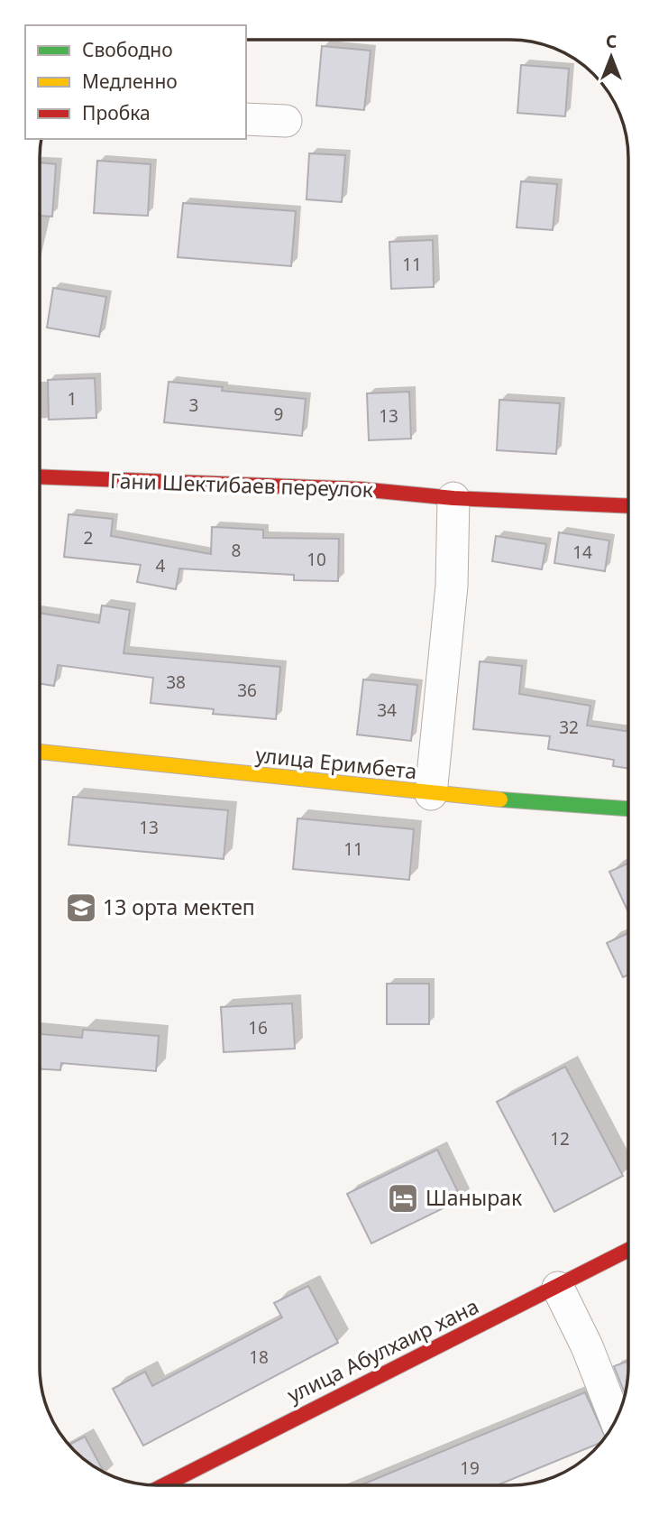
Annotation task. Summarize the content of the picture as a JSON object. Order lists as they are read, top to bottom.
{
  "streets": {
    "street": ["Гани Шектибаев переулок", "улица Еримбета", "улица Абулхаир хана"]
  },
  "places": {
    "school or university": ["13 орта мектеп"],
    "hotel": ["Шанырак"]
  },
  "house_numbers": [
    "11",
    "1",
    "3",
    "9",
    "13",
    "2",
    "8",
    "14",
    "10",
    "4",
    "38",
    "36",
    "34",
    "32",
    "13",
    "11",
    "16",
    "12",
    "18",
    "19"
  ],
  "legend": ["Свободно", "Медленно", "Пробка"],
  "north": "top"
}
